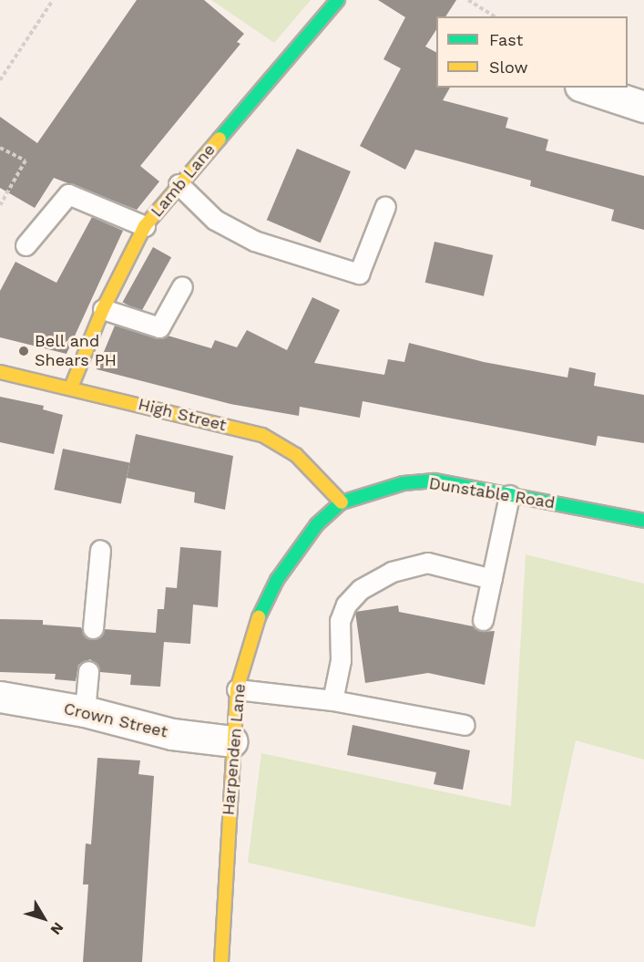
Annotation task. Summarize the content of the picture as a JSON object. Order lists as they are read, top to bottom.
{
  "streets": {
    "street": [
      "Lamb Lane",
      "High Street",
      "Dunstable Road",
      "Crown Street",
      "Harpenden Lane"
    ]
  },
  "crossings": [
    ["Lamb Lane", "High Street"],
    ["High Street", "Dunstable Road"],
    ["High Street", "Harpenden Lane"],
    ["Dunstable Road", "Harpenden Lane"],
    ["Crown Street", "Harpenden Lane"]
  ],
  "places": ["Bell and Shears PH"],
  "legend": ["Fast", "Slow"],
  "north": "bottom right"
}
